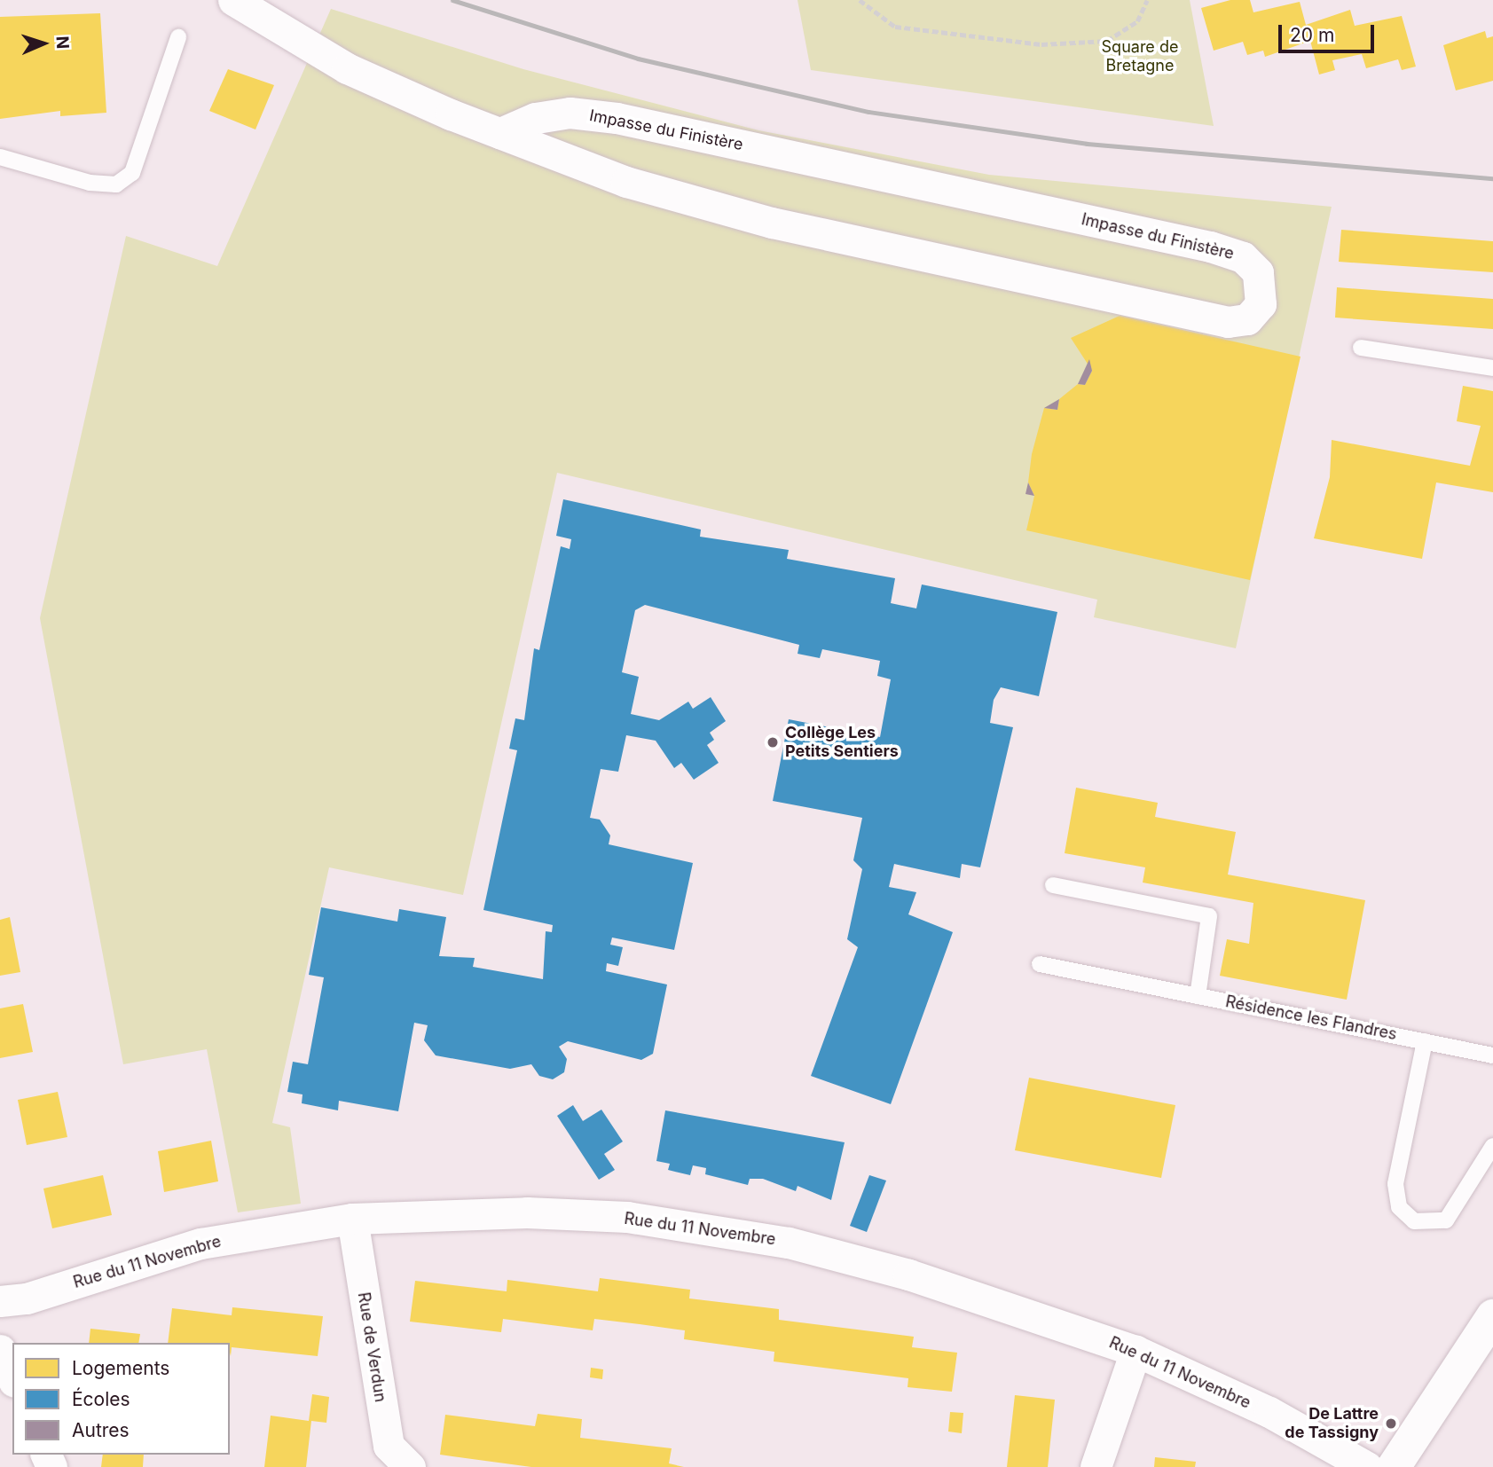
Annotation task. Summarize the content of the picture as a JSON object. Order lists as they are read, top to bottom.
{
  "streets": {
    "street": ["Impasse du Finistère", "Rue du 11 Novembre", "Rue de Verdun"],
    "lane": ["Résidence les Flandres"]
  },
  "crossings": [
    ["Rue du 11 Novembre", "Rue de Verdun"]
  ],
  "parks": ["Square de Bretagne"],
  "places": ["Collège Les Petits Sentiers", "De Lattre de Tassigny"],
  "legend": ["Logements", "Écoles", "Autres"],
  "scale_bar": "20 m",
  "north": "right"
}
